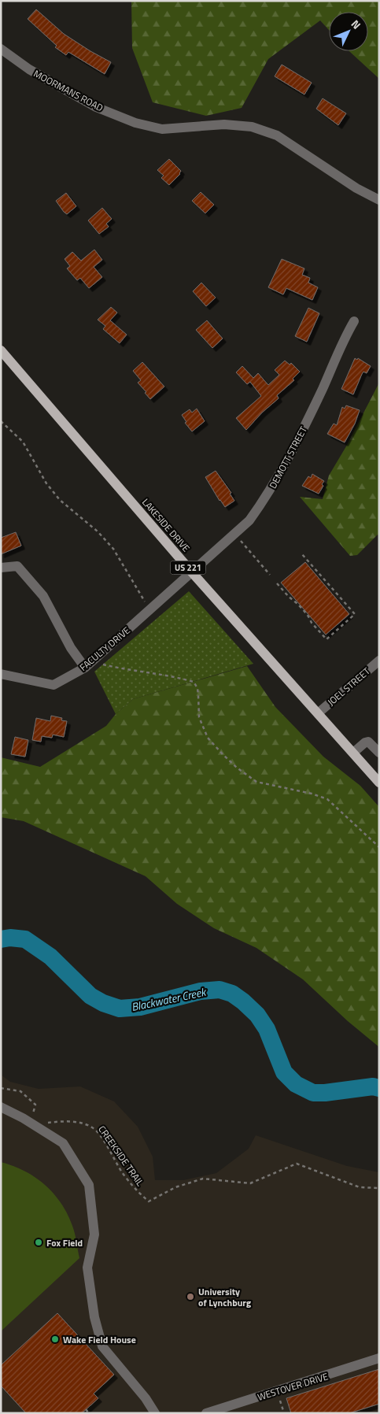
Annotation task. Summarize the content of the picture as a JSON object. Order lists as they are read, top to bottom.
{
  "streets": {
    "main road": ["LAKESIDE DRIVE", "US 221"],
    "street": [
      "MOORMANS ROAD",
      "DEMOTT STREET",
      "FACULTY DRIVE",
      "JOEL STREET",
      "WESTOVER DRIVE"
    ],
    "path": ["CREEKSIDE TRAIL"]
  },
  "crossings": [
    ["DEMOTT STREET", "LAKESIDE DRIVE"],
    ["DEMOTT STREET", "FACULTY DRIVE"],
    ["LAKESIDE DRIVE", "FACULTY DRIVE"],
    ["LAKESIDE DRIVE", "JOEL STREET"]
  ],
  "water": ["Blackwater Creek"],
  "places": ["Fox Field", "University of Lynchburg", "Wake Field House"],
  "north": "top right"
}
